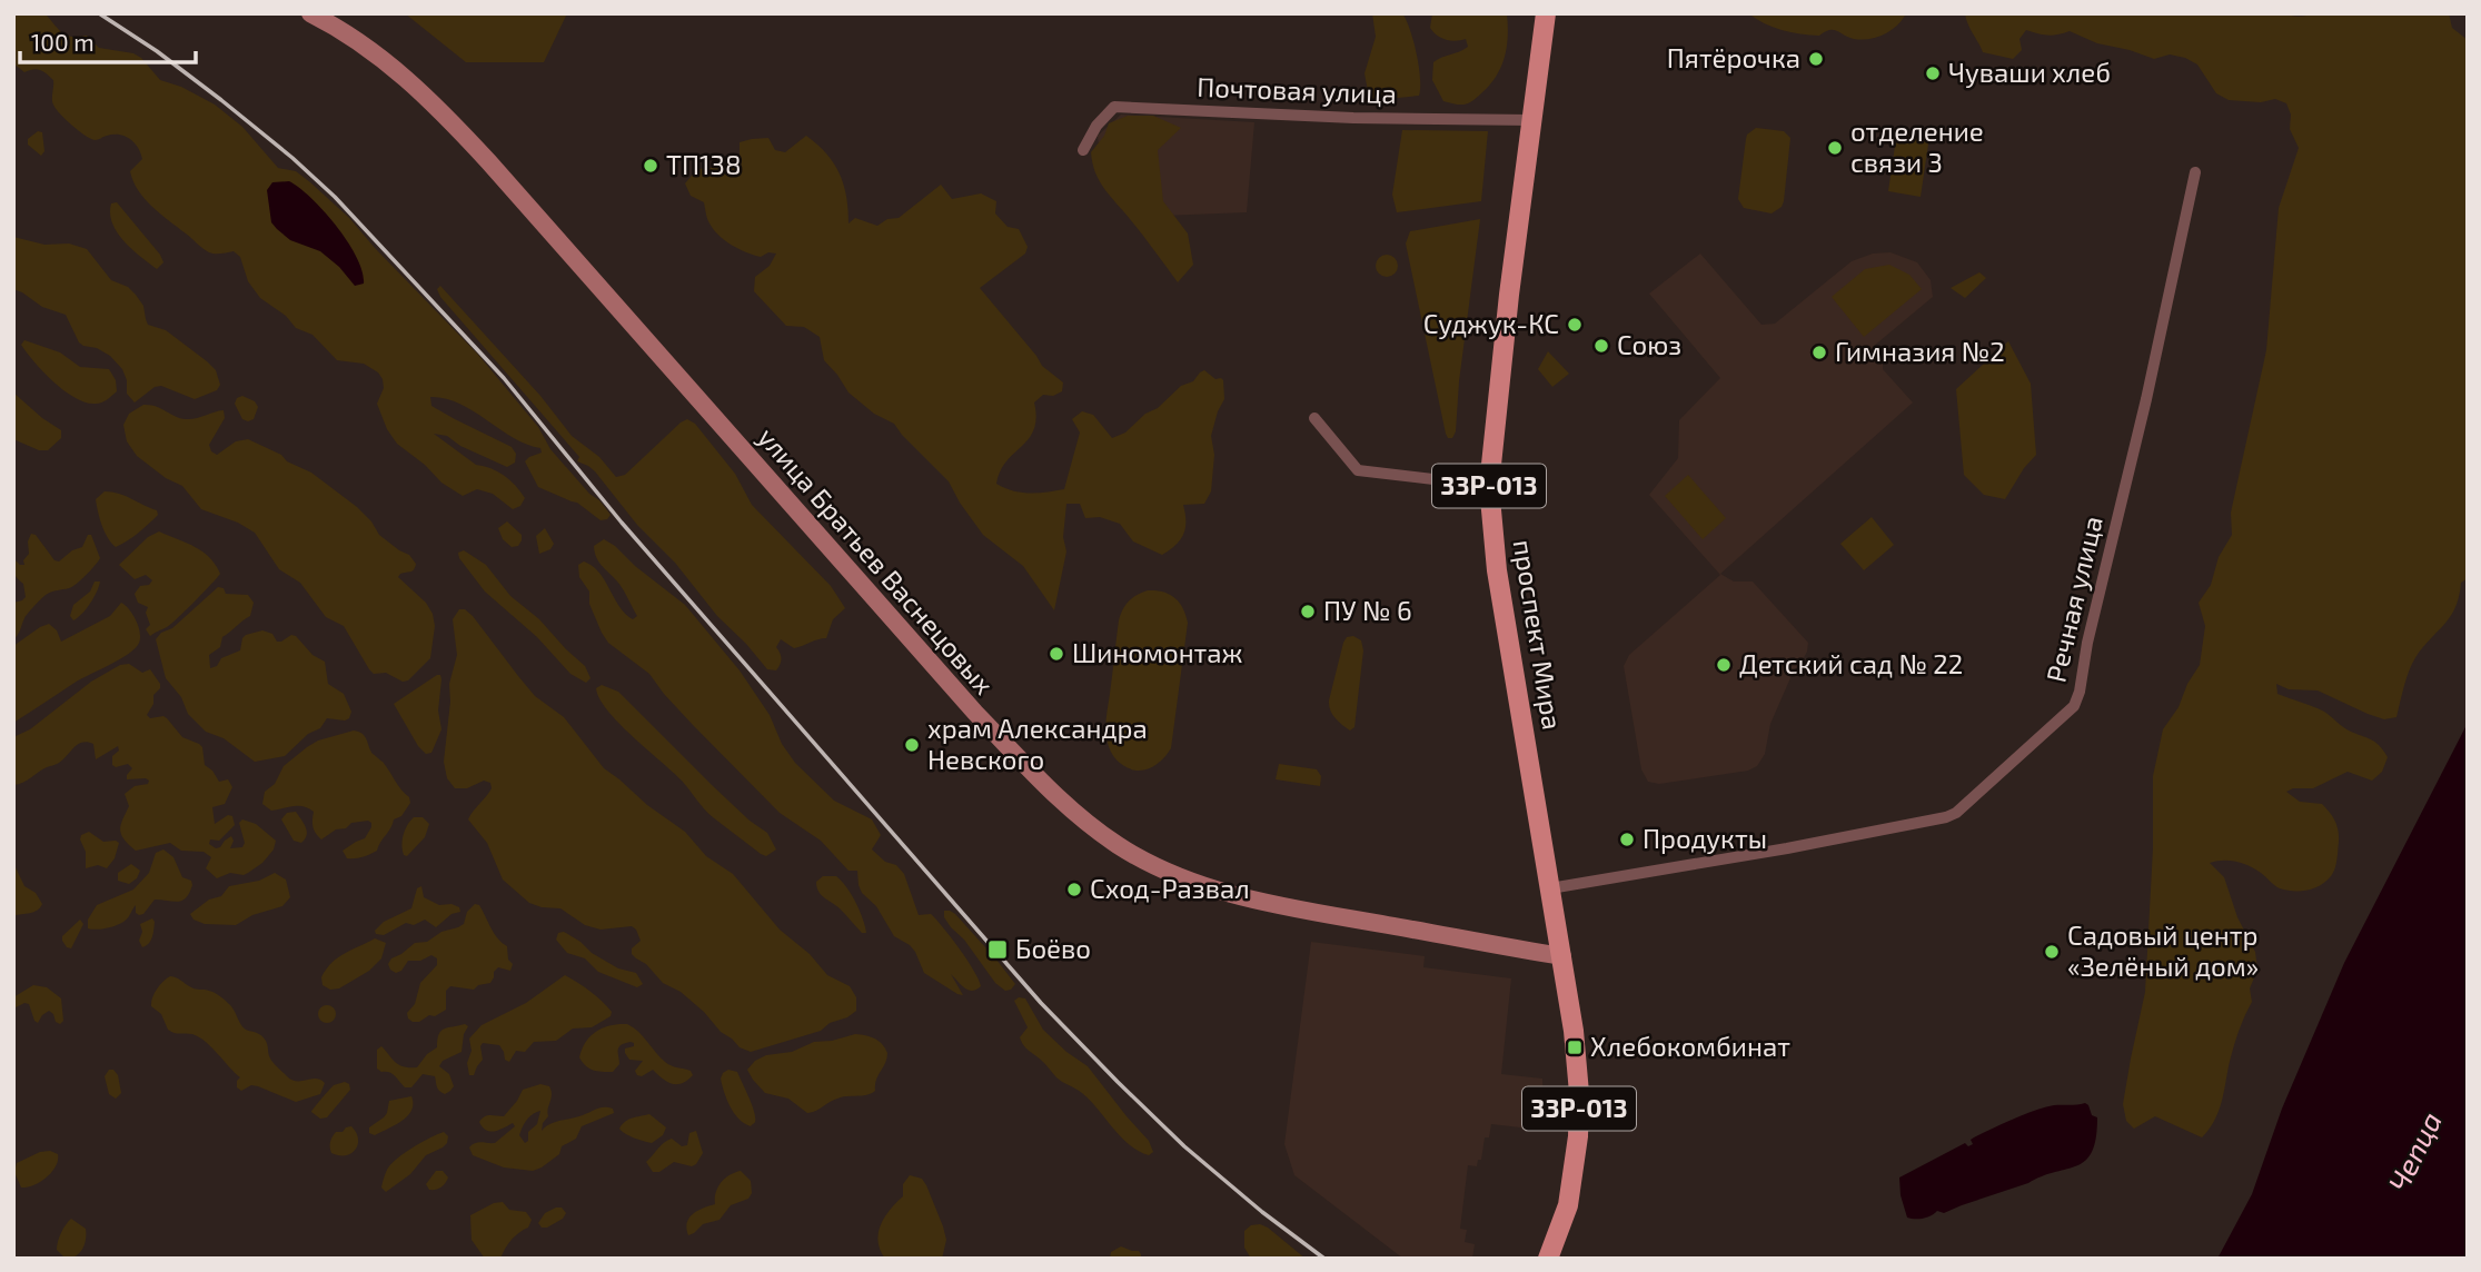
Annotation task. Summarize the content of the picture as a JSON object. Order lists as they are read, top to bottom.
{
  "streets": {
    "main road": ["33Р-013", "улица Братьев Васнецовых", "проспект Мира"],
    "street": ["Почтовая улица", "Речная улица"]
  },
  "crossings": [
    ["Почтовая улица", "проспект Мира"],
    ["улица Братьев Васнецовых", "проспект Мира"],
    ["Речная улица", "проспект Мира"]
  ],
  "water": ["Чепца"],
  "places": {
    "other": [
      "Пятёрочка",
      "Чуваши хлеб",
      "отделение связи 3",
      "ТП138",
      "Суджук-КС",
      "Союз",
      "Гимназия №2",
      "ПУ № 6",
      "Шиномонтаж",
      "Детский сад № 22",
      "храм Александра Невского",
      "Продукты",
      "Сход-Развал",
      "Садовый центр «Зелёный дом»"
    ],
    "transit": ["Боёво", "Хлебокомбинат"]
  },
  "scale_bar": "100 m"
}
